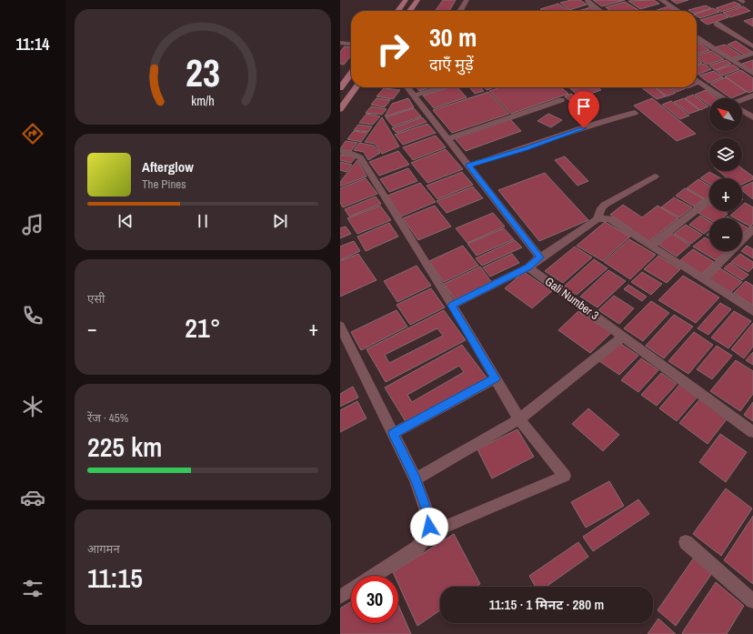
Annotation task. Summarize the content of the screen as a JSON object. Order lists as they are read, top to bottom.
{
  "streets": {
    "street": ["Gali Number 3"]
  },
  "north": "top left",
  "page": {
    "tabs": "11:14",
    "turn": ["30 m", "दाएँ मुड़ें"],
    "map_buttons": ["+", "−"],
    "song": ["Afterglow", "The Pines"],
    "tile": [
      "एसी",
      ["रेंज · 45%", "225 km"],
      ["आगमन", "11:15"]
    ],
    "heat": ["−", "21°", "+"],
    "limit": "30",
    "trip": "11:15 · 1 मिनट · 280 m",
    "gauge": ["23", "km/h"]
  }
}
